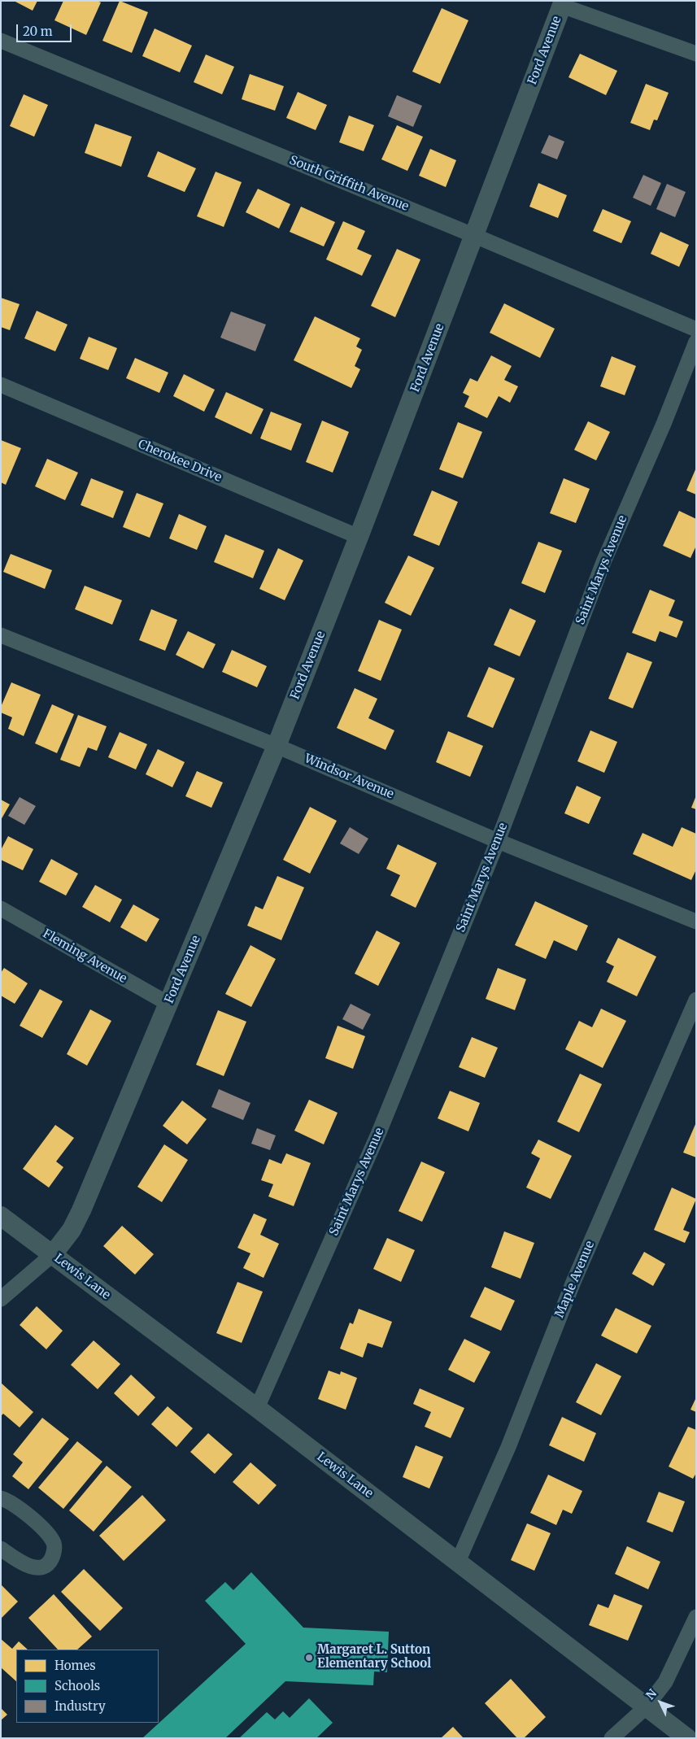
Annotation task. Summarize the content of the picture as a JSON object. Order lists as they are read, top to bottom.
{
  "streets": {
    "street": [
      "Ford Avenue",
      "South Griffith Avenue",
      "Cherokee Drive",
      "Saint Marys Avenue",
      "Windsor Avenue",
      "Fleming Avenue",
      "Lewis Lane",
      "Maple Avenue"
    ]
  },
  "crossings": [
    ["Ford Avenue", "South Griffith Avenue"],
    ["Ford Avenue", "Cherokee Drive"],
    ["Ford Avenue", "Windsor Avenue"],
    ["Ford Avenue", "Fleming Avenue"],
    ["Ford Avenue", "Lewis Lane"],
    ["Saint Marys Avenue", "Windsor Avenue"],
    ["Saint Marys Avenue", "Lewis Lane"],
    ["Lewis Lane", "Maple Avenue"]
  ],
  "places": ["Margaret L. Sutton Elementary School"],
  "legend": ["Homes", "Schools", "Industry"],
  "scale_bar": "20 m",
  "north": "top left"
}
